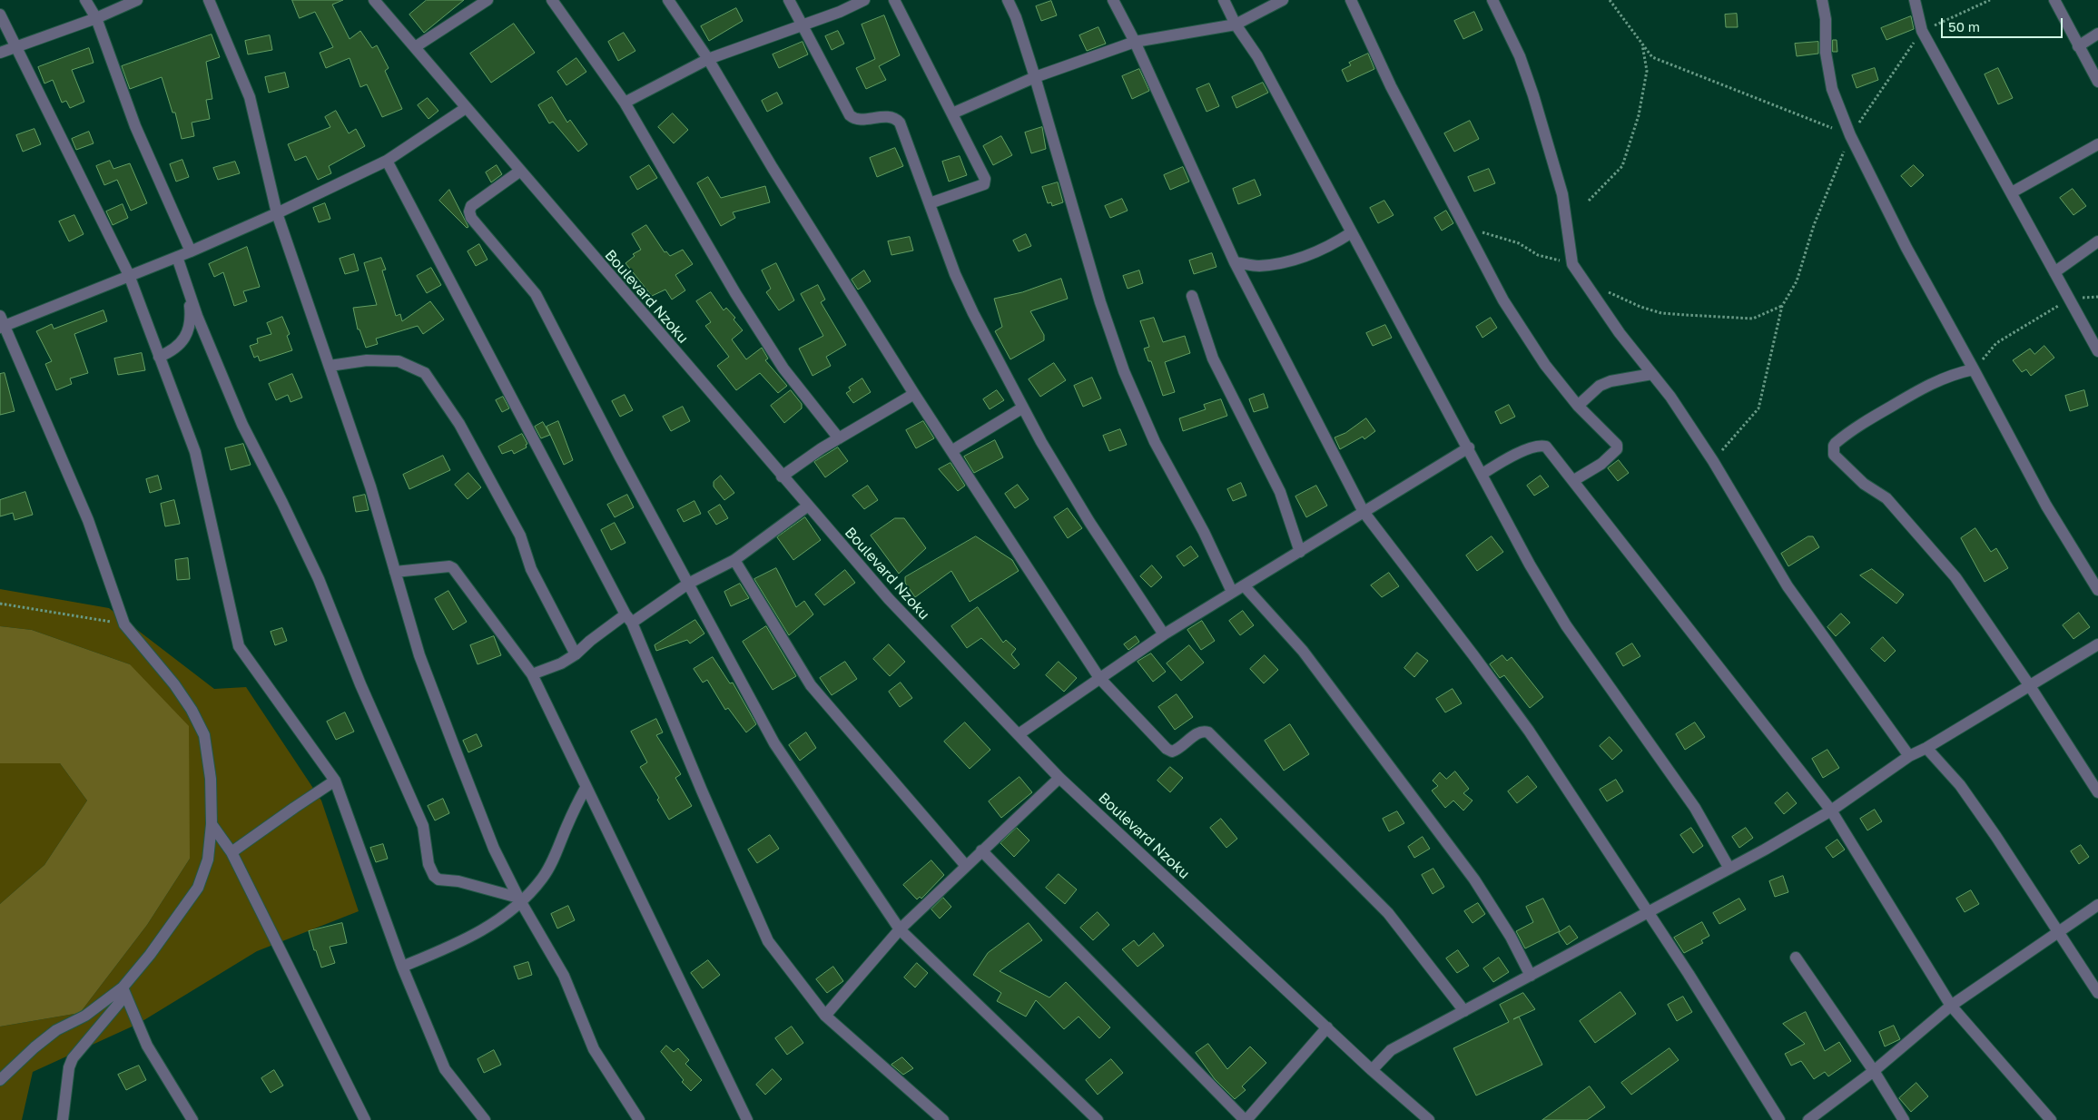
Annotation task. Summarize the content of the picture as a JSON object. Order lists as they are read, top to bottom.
{
  "streets": {
    "street": ["Boulevard Nzoku"]
  },
  "scale_bar": "50 m"
}
